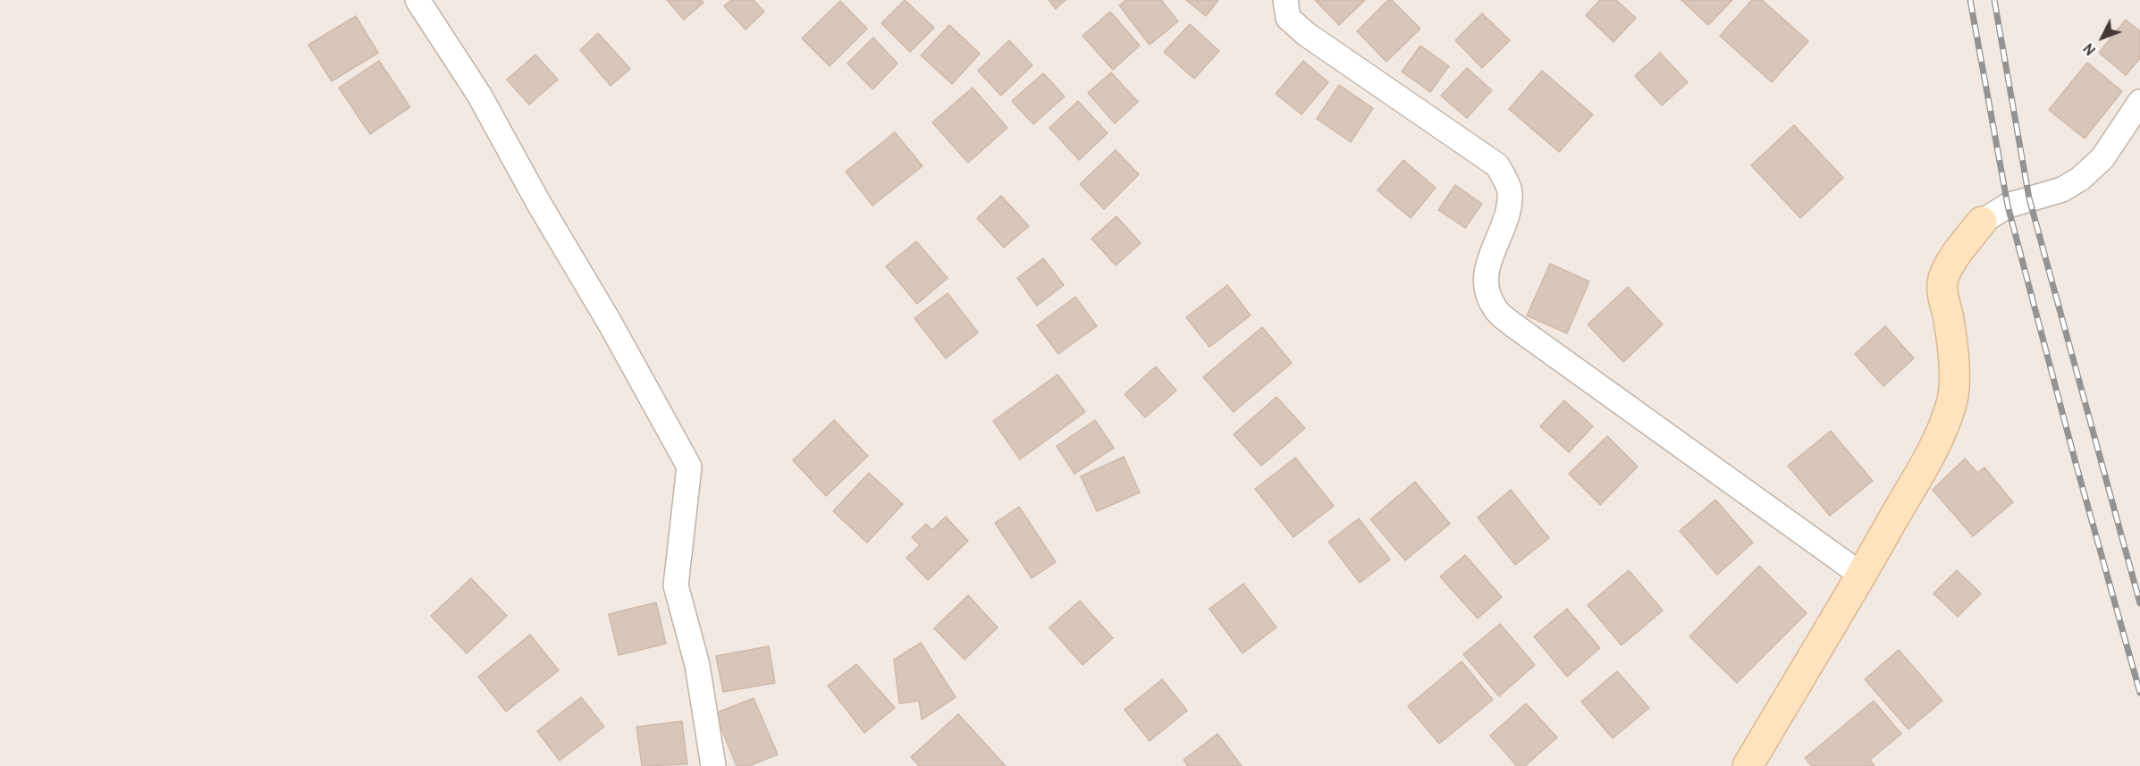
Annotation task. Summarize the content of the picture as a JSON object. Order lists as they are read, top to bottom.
{
  "north": "bottom left"
}
